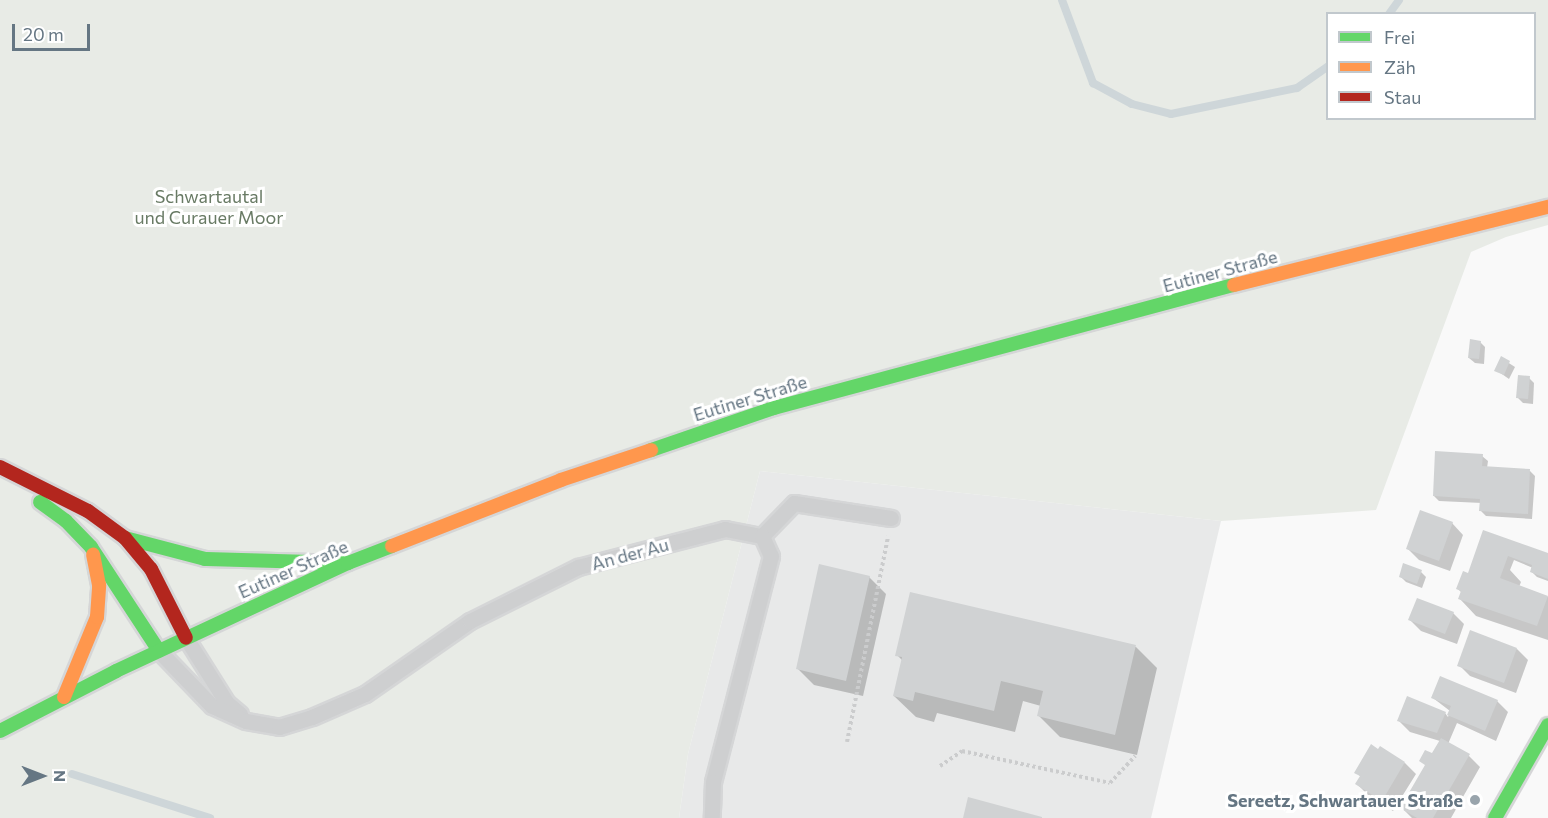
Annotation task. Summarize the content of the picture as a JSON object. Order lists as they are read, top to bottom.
{
  "streets": {
    "main road": ["Eutiner Straße"],
    "lane": ["An der Au"]
  },
  "crossings": [
    ["Eutiner Straße", "An der Au"]
  ],
  "parks": ["Schwartautal und Curauer Moor"],
  "places": ["Sereetz, Schwartauer Straße"],
  "legend": ["Frei", "Zäh", "Stau"],
  "scale_bar": "20 m",
  "north": "right"
}
